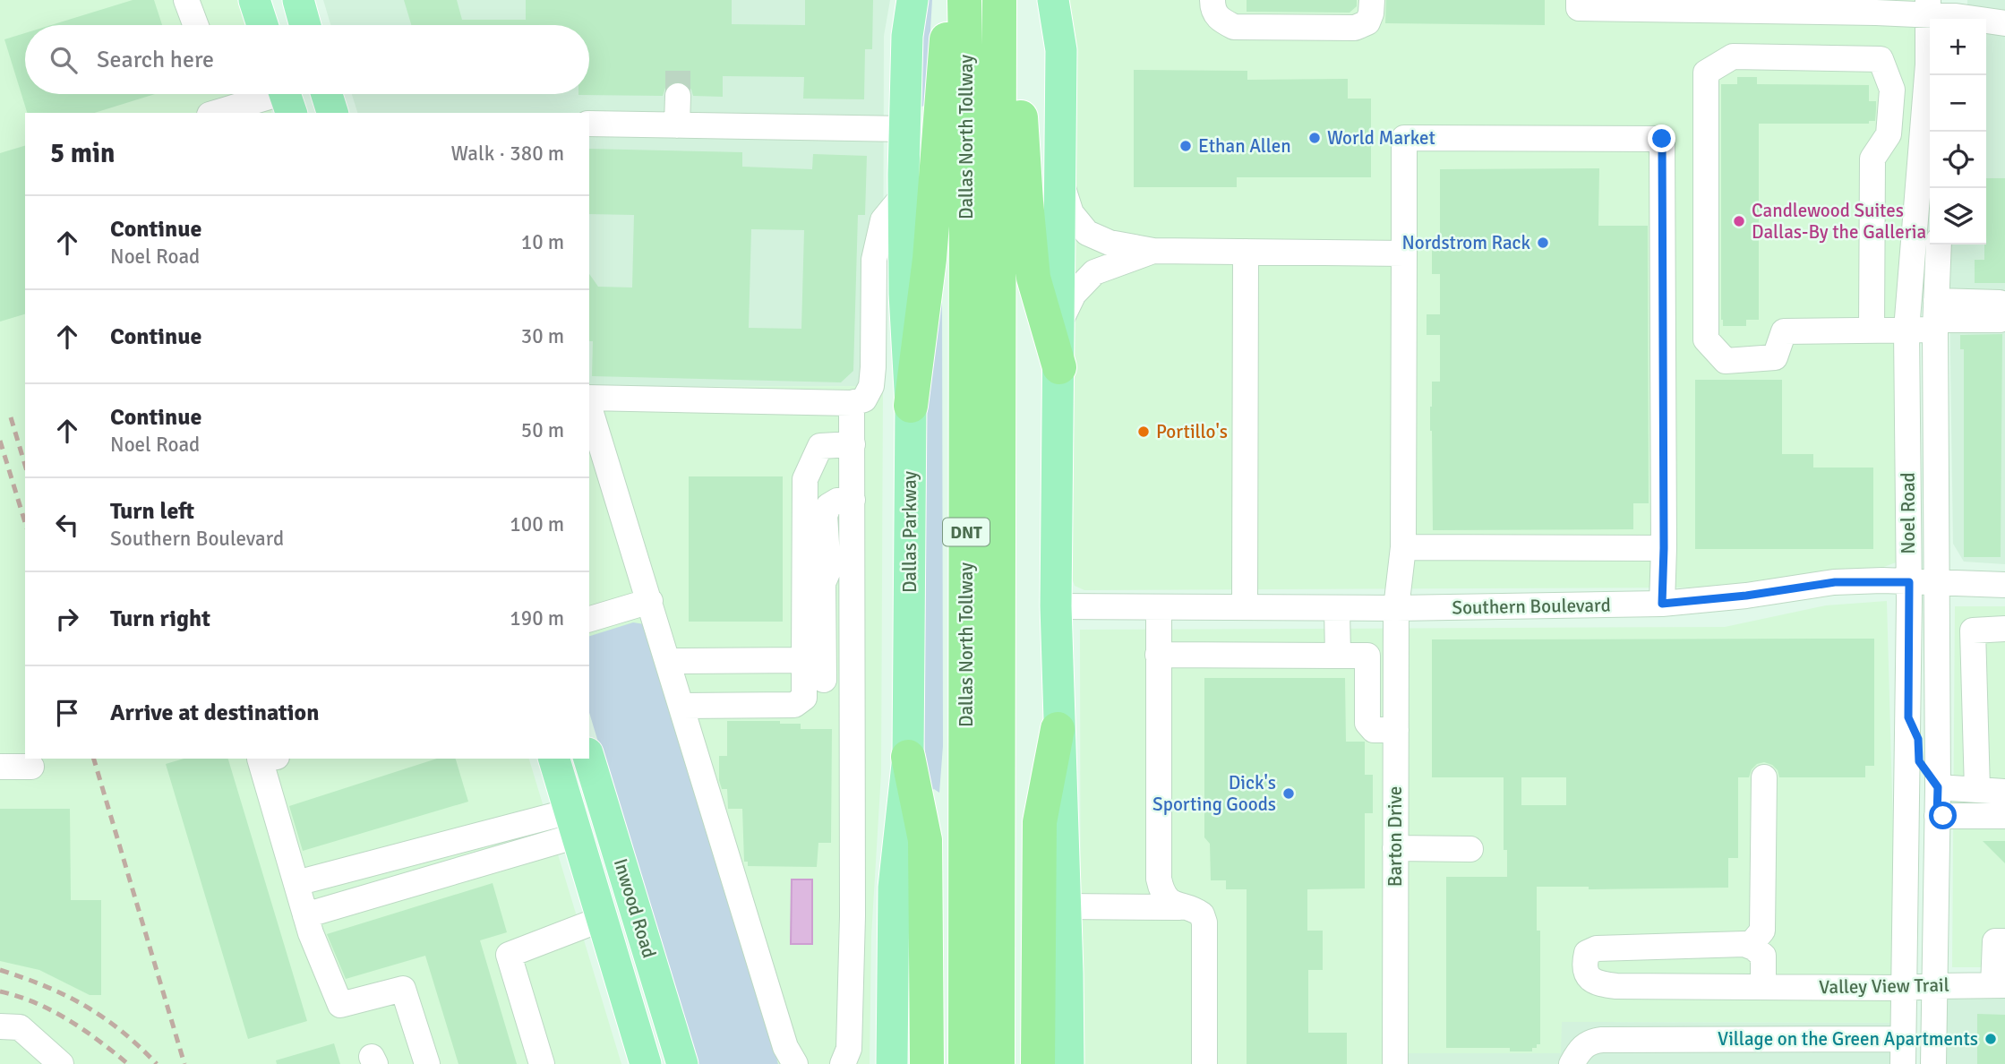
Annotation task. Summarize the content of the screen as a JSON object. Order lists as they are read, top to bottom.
{
  "streets": {
    "highway": ["Dallas North Tollway", "DNT"],
    "main road": ["Dallas Parkway", "Inwood Road"],
    "street": [
      "Noel Road",
      "Southern Boulevard",
      "Barton Drive",
      "Valley View Trail"
    ]
  },
  "crossings": [
    ["Noel Road", "Southern Boulevard"],
    ["Noel Road", "Valley View Trail"],
    ["Southern Boulevard", "Barton Drive"]
  ],
  "places": [
    "World Market",
    "Ethan Allen",
    "Candlewood Suites Dallas-By the Galleria",
    "Nordstrom Rack",
    "Portillo's",
    "Dick's Sporting Goods",
    "Village on the Green Apartments"
  ],
  "page": {
    "map_buttons": ["+", "−"],
    "search": "Search here",
    "heading": ["5 min", "Walk · 380 m"],
    "list": [
      ["Continue", "Noel Road", "10 m"],
      ["Continue", "30 m"],
      ["Continue", "Noel Road", "50 m"],
      ["Turn left", "Southern Boulevard", "100 m"],
      ["Turn right", "190 m"],
      "Arrive at destination"
    ]
  }
}
